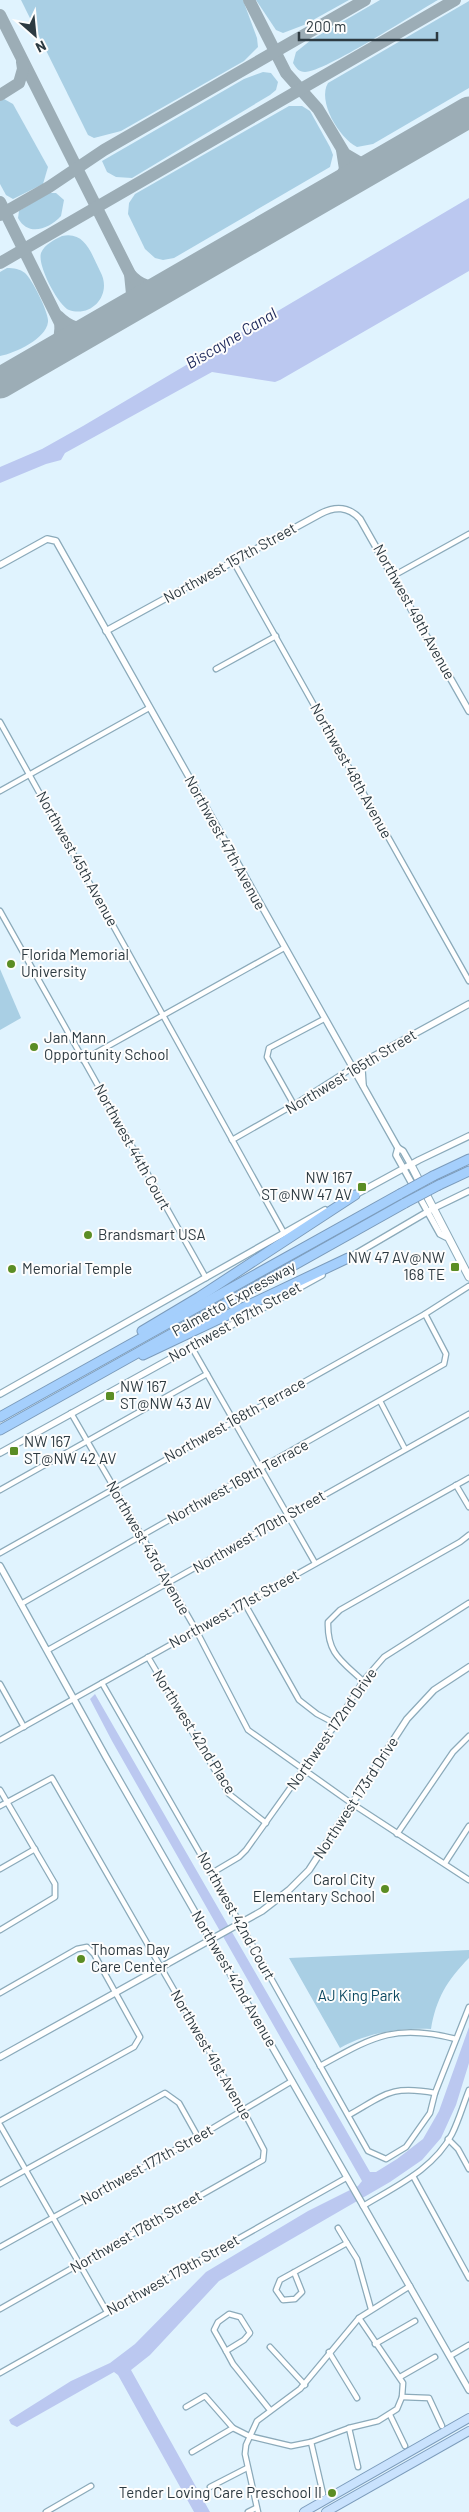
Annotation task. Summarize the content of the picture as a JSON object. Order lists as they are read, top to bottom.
{
  "streets": {
    "highway": ["Palmetto Expressway"],
    "main road": ["Northwest 47th Avenue"],
    "street": [
      "Northwest 157th Street",
      "Northwest 49th Avenue",
      "Northwest 48th Avenue",
      "Northwest 45th Avenue",
      "Northwest 165th Street",
      "Northwest 44th Court",
      "Northwest 167th Street",
      "Northwest 168th Terrace",
      "Northwest 169th Terrace",
      "Northwest 170th Street",
      "Northwest 43rd Avenue",
      "Northwest 171st Street",
      "Northwest 172nd Drive",
      "Northwest 42nd Place",
      "Northwest 173rd Drive",
      "Northwest 42nd Court",
      "Northwest 42nd Avenue",
      "Northwest 41st Avenue",
      "Northwest 177th Street",
      "Northwest 178th Street",
      "Northwest 179th Street"
    ]
  },
  "crossings": [
    ["Northwest 157th Street", "Northwest 49th Avenue"],
    ["Northwest 157th Street", "Northwest 48th Avenue"],
    ["Northwest 157th Street", "Northwest 47th Avenue"],
    ["Northwest 47th Avenue", "Northwest 165th Street"],
    ["Northwest 47th Avenue", "Northwest 167th Street"],
    ["Northwest 45th Avenue", "Northwest 165th Street"],
    ["Northwest 167th Street", "Northwest 43rd Avenue"],
    ["Northwest 168th Terrace", "Northwest 169th Terrace"],
    ["Northwest 168th Terrace", "Northwest 43rd Avenue"],
    ["Northwest 169th Terrace", "Northwest 43rd Avenue"],
    ["Northwest 169th Terrace", "Northwest 42nd Avenue"],
    ["Northwest 170th Street", "Northwest 43rd Avenue"],
    ["Northwest 170th Street", "Northwest 42nd Avenue"],
    ["Northwest 43rd Avenue", "Northwest 171st Street"],
    ["Northwest 43rd Avenue", "Northwest 172nd Drive"],
    ["Northwest 43rd Avenue", "Northwest 173rd Drive"],
    ["Northwest 171st Street", "Northwest 42nd Place"],
    ["Northwest 171st Street", "Northwest 42nd Court"],
    ["Northwest 171st Street", "Northwest 42nd Avenue"],
    ["Northwest 172nd Drive", "Northwest 42nd Place"],
    ["Northwest 172nd Drive", "Northwest 42nd Court"],
    ["Northwest 173rd Drive", "Northwest 42nd Court"],
    ["Northwest 173rd Drive", "Northwest 42nd Avenue"],
    ["Northwest 173rd Drive", "Northwest 41st Avenue"],
    ["Northwest 42nd Avenue", "Northwest 177th Street"],
    ["Northwest 42nd Avenue", "Northwest 179th Street"],
    ["Northwest 41st Avenue", "Northwest 177th Street"],
    ["Northwest 41st Avenue", "Northwest 178th Street"]
  ],
  "water": ["Biscayne Canal"],
  "parks": ["AJ King Park"],
  "places": {
    "other": [
      "Florida Memorial University",
      "Jan Mann Opportunity School",
      "Brandsmart USA",
      "Memorial Temple",
      "Carol City Elementary School",
      "Thomas Day Care Center",
      "Tender Loving Care Preschool II"
    ],
    "transit": [
      "NW 167 ST@NW 47 AV",
      "NW 47 AV@NW 168 TE",
      "NW 167 ST@NW 43 AV",
      "NW 167 ST@NW 42 AV"
    ]
  },
  "scale_bar": "200 m",
  "north": "bottom right"
}
